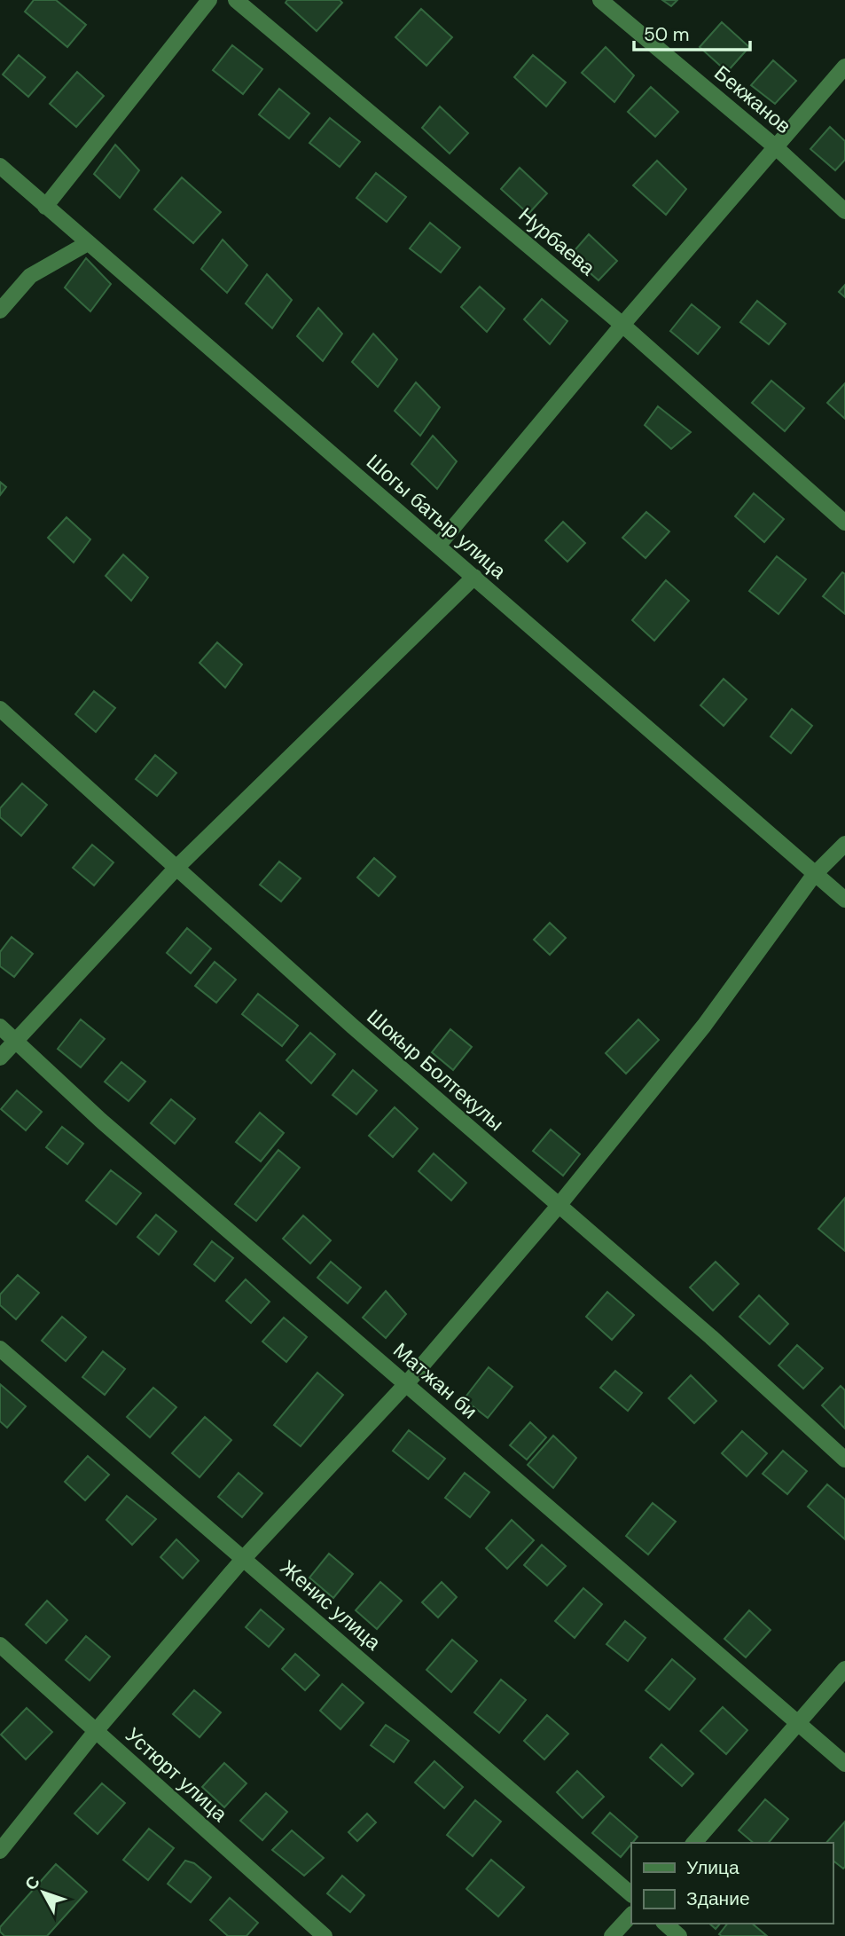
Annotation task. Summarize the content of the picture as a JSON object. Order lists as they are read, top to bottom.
{
  "streets": {
    "street": [
      "Бекжанов",
      "Нурбаева",
      "Шогы батыр улица",
      "Шокыр Болтекулы",
      "Матжан би",
      "Женис улица",
      "Устюрт улица"
    ]
  },
  "legend": ["Улица", "Здание"],
  "scale_bar": "50 m",
  "north": "top left"
}
